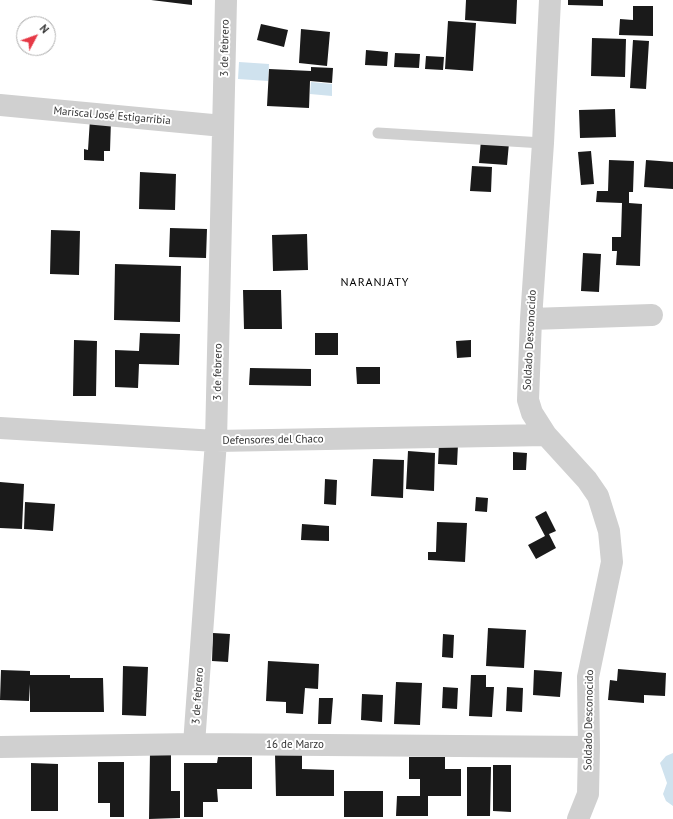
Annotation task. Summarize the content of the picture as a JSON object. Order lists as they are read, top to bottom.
{
  "streets": {
    "street": [
      "3 de febrero",
      "Mariscal José Estigarribia",
      "Soldado Desconocido",
      "Defensores del Chaco",
      "16 de Marzo"
    ]
  },
  "crossings": [
    ["3 de febrero", "Mariscal José Estigarribia"],
    ["3 de febrero", "Defensores del Chaco"],
    ["3 de febrero", "16 de Marzo"],
    ["Soldado Desconocido", "Defensores del Chaco"],
    ["Soldado Desconocido", "16 de Marzo"]
  ],
  "districts": ["NARANJATY"],
  "north": "top right"
}
